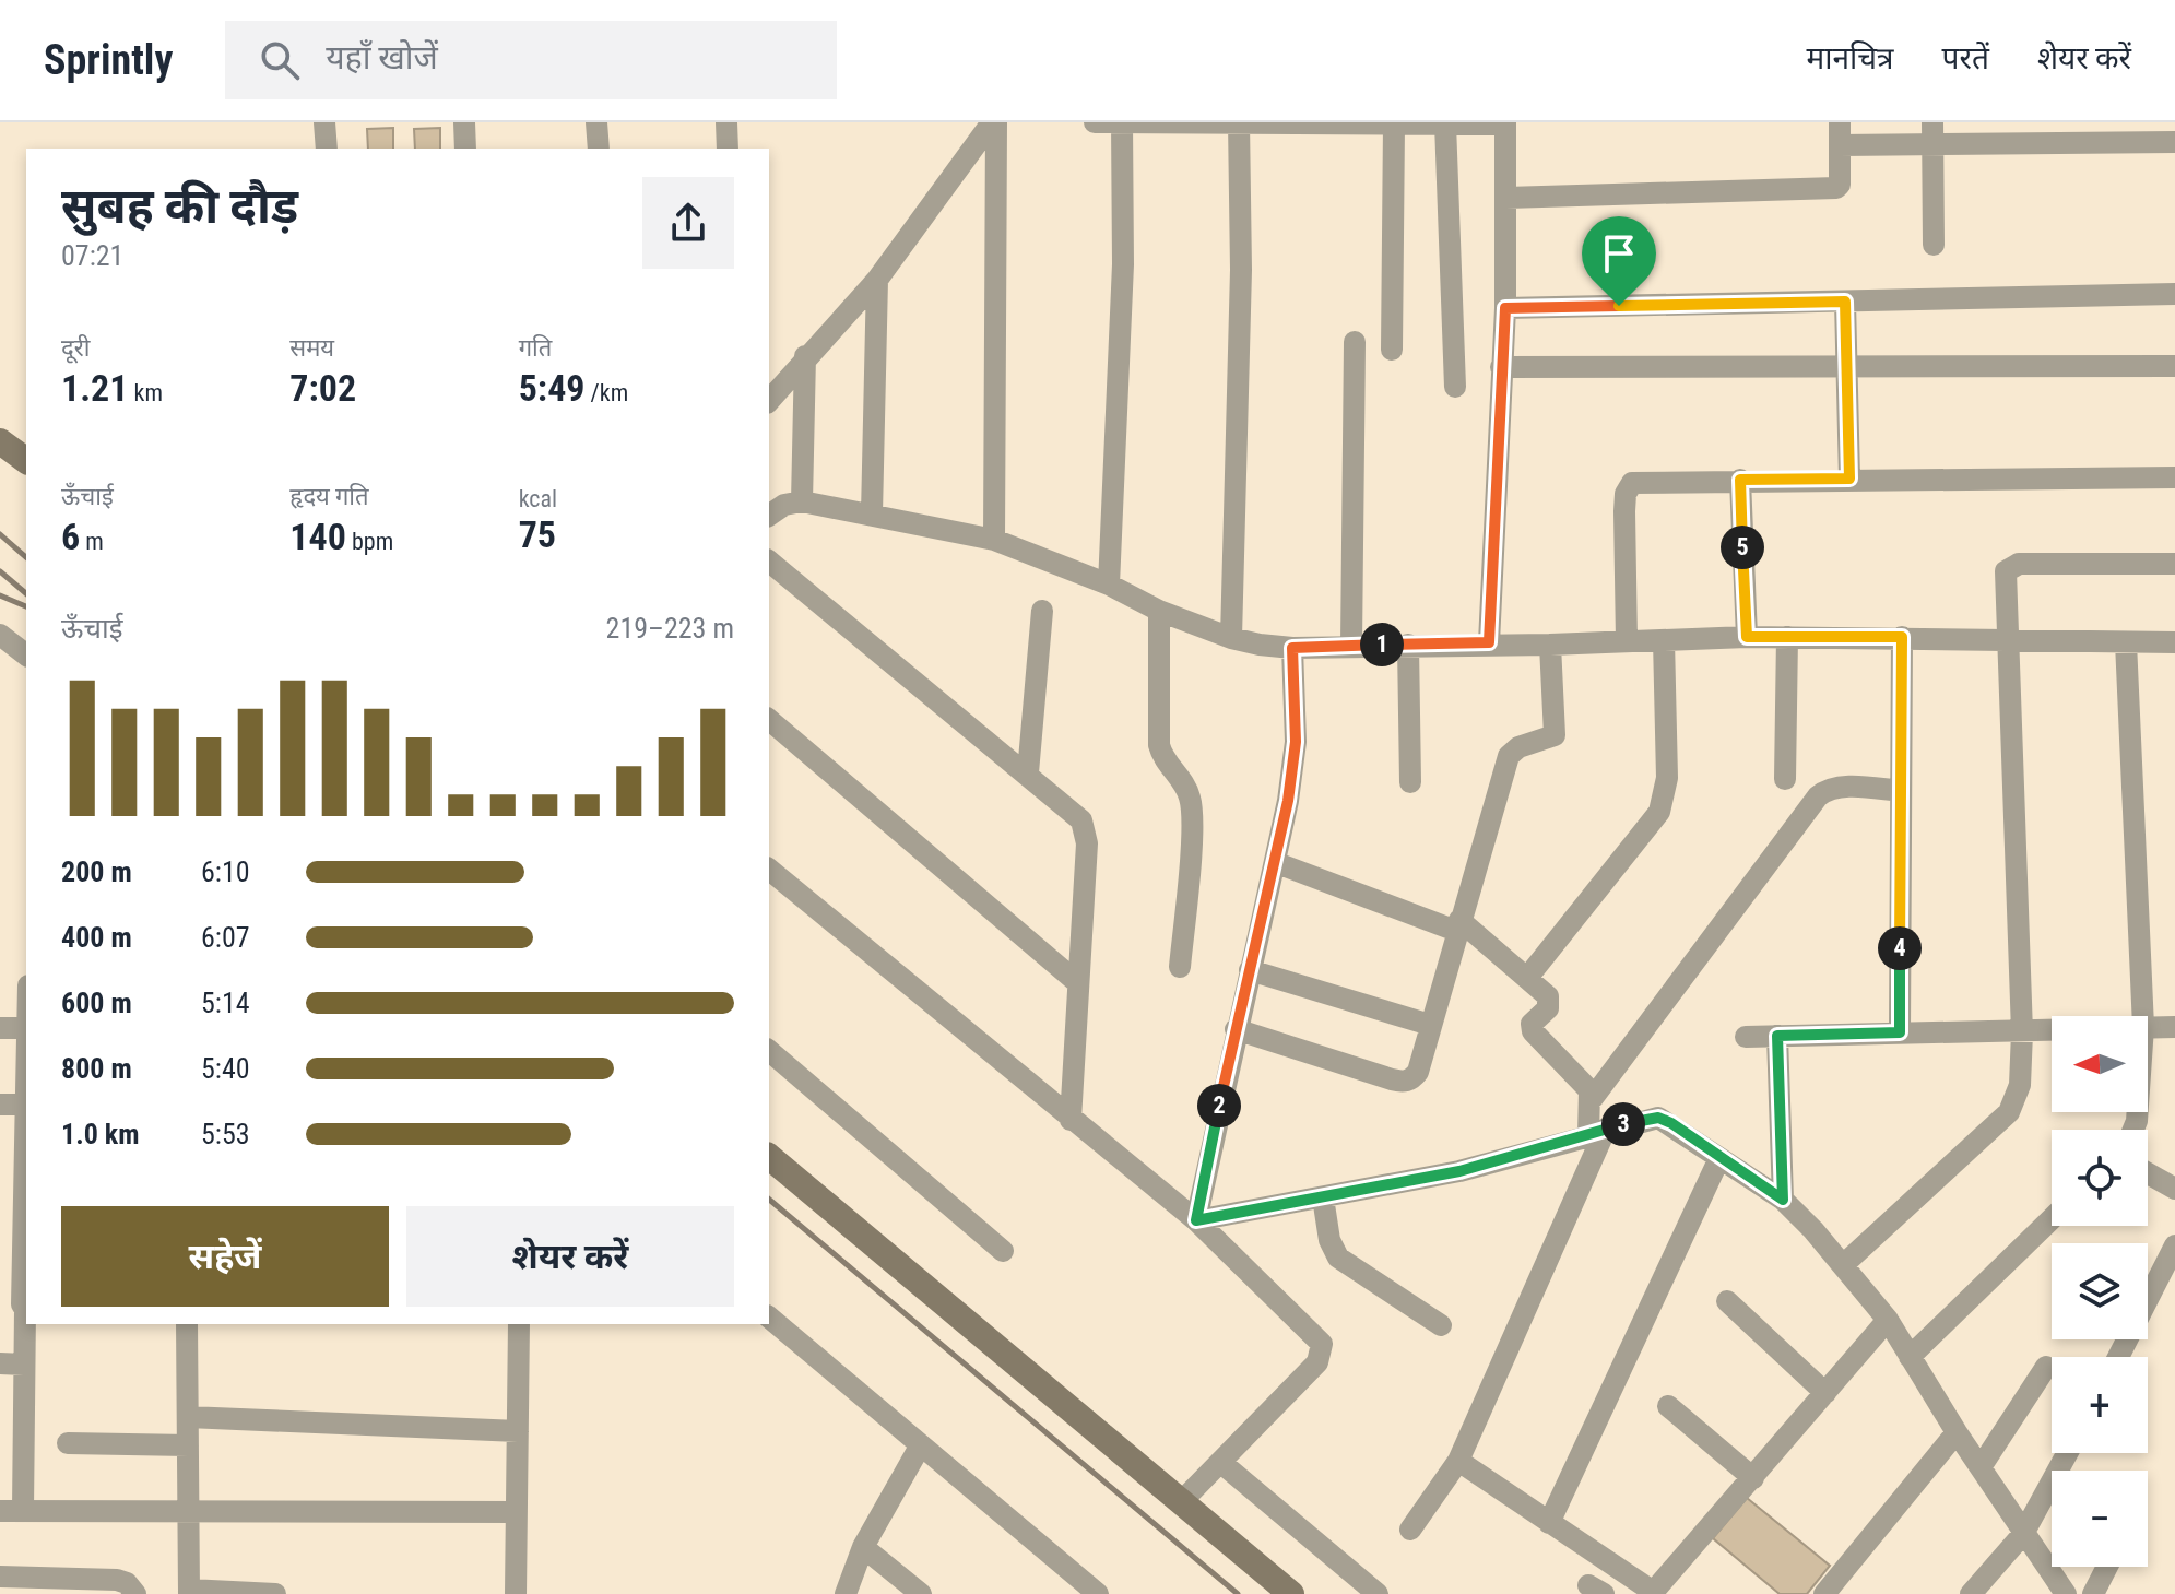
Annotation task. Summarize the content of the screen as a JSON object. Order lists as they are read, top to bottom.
{
  "north": "left",
  "page": {
    "header": "Sprintly",
    "search": "यहाँ खोजें",
    "nav": ["मानचित्र", "परतें", "शेयर करें"],
    "heading": ["सुबह की दौड़", "07:21"],
    "stats": [
      ["दूरी", "1.21 km"],
      ["समय", "7:02"],
      ["गति", "5:49 /km"],
      ["ऊँचाई", "6 m"],
      ["हृदय गति", "140 bpm"],
      ["kcal", "75"]
    ],
    "pins": [
      "5",
      "1",
      "4",
      "2",
      "3"
    ],
    "chart": ["ऊँचाई", "219–223 m"],
    "list": [
      {
        "name": "200 m",
        "note": "6:10"
      },
      {
        "name": "400 m",
        "note": "6:07"
      },
      {
        "name": "600 m",
        "note": "5:14"
      },
      {
        "name": "800 m",
        "note": "5:40"
      },
      {
        "name": "1.0 km",
        "note": "5:53"
      }
    ],
    "map_buttons": ["+", "−"],
    "buttons": ["सहेजें", "शेयर करें"]
  }
}
